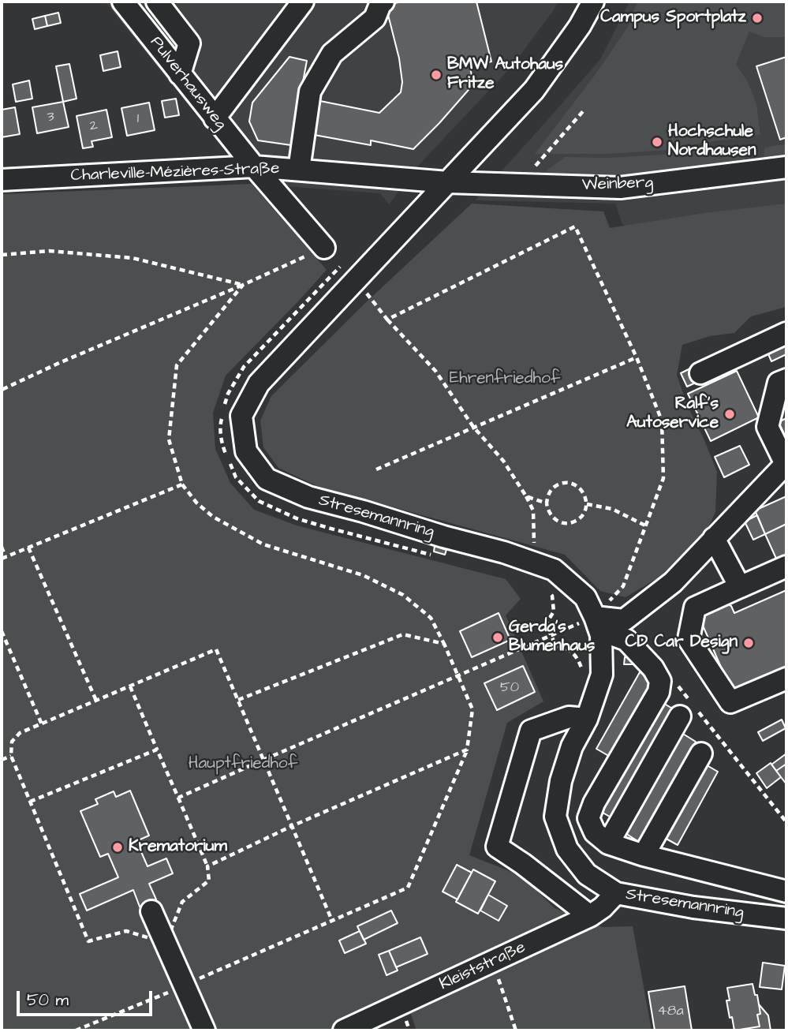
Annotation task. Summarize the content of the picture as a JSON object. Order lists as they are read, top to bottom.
{
  "streets": {
    "street": [
      "Pulverhausweg",
      "Charleville-Mézières-Straße",
      "Weinberg",
      "Stresemannring",
      "Kleiststraße"
    ]
  },
  "crossings": [
    ["Pulverhausweg", "Charleville-Mézières-Straße"],
    ["Charleville-Mézières-Straße", "Weinberg"],
    ["Charleville-Mézières-Straße", "Stresemannring"],
    ["Weinberg", "Stresemannring"],
    ["Stresemannring", "Kleiststraße"]
  ],
  "parks": ["Ehrenfriedhof", "Hauptfriedhof"],
  "places": [
    "Campus Sportplatz",
    "BMW Autohaus Fritze",
    "Hochschule Nordhausen",
    "Ralf's Autoservice",
    "Gerda's Blumenhaus",
    "CD Car Design",
    "Krematorium"
  ],
  "house_numbers": [
    "3",
    "1",
    "2",
    "50",
    "48a"
  ],
  "scale_bar": "50 m"
}
